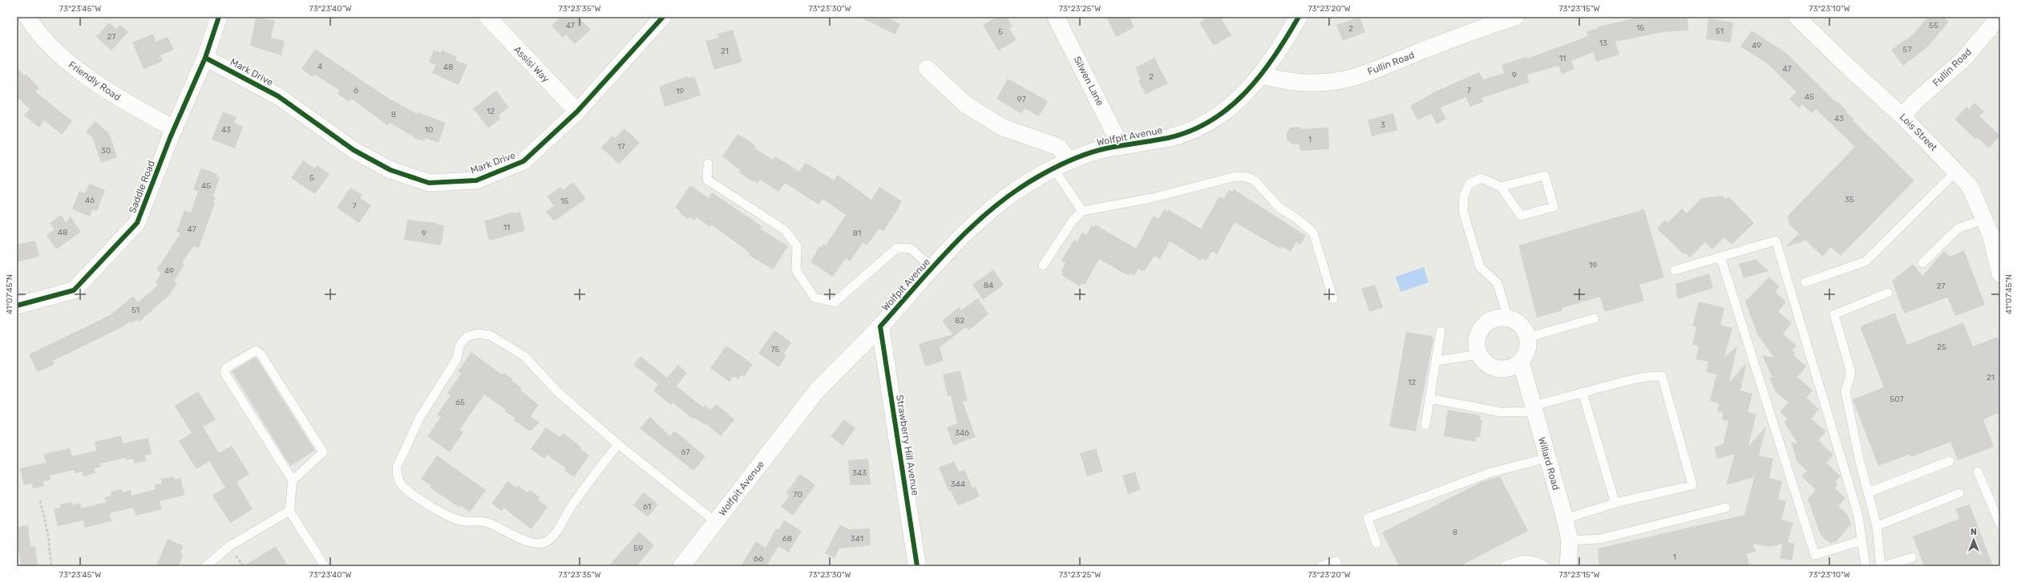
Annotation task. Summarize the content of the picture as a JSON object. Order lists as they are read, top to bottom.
{
  "streets": {
    "street": [
      "Fullin Road",
      "Assisi Way",
      "Mark Drive",
      "Friendly Road",
      "Silwen Lane",
      "Lois Street",
      "Wolfpit Avenue",
      "Saddle Road",
      "Strawberry Hill Avenue",
      "Willard Road"
    ]
  },
  "crossings": [
    ["Fullin Road", "Lois Street"],
    ["Fullin Road", "Wolfpit Avenue"],
    ["Assisi Way", "Mark Drive"],
    ["Mark Drive", "Saddle Road"],
    ["Friendly Road", "Saddle Road"],
    ["Silwen Lane", "Wolfpit Avenue"],
    ["Wolfpit Avenue", "Strawberry Hill Avenue"]
  ],
  "house_numbers": [
    "47",
    "55",
    "15",
    "2",
    "51",
    "5",
    "27",
    "13",
    "49",
    "57",
    "21",
    "11",
    "4",
    "48",
    "47",
    "9",
    "2",
    "6",
    "7",
    "19",
    "45",
    "97",
    "12",
    "8",
    "43",
    "3",
    "43",
    "10",
    "1",
    "17",
    "30",
    "5",
    "45",
    "35",
    "46",
    "15",
    "7",
    "11",
    "47",
    "48",
    "9",
    "81",
    "19",
    "49",
    "84",
    "27",
    "51",
    "82",
    "25",
    "75",
    "21",
    "12",
    "507",
    "65",
    "346",
    "67",
    "343",
    "344",
    "70",
    "61",
    "8",
    "68",
    "341",
    "59",
    "1",
    "66"
  ],
  "north": "top",
  "coordinates": [
    "73°23'45\"W",
    "73°23'40\"W",
    "73°23'35\"W",
    "73°23'30\"W",
    "73°23'25\"W",
    "73°23'20\"W",
    "73°23'15\"W",
    "73°23'10\"W",
    "41°07'45\"N"
  ]
}
